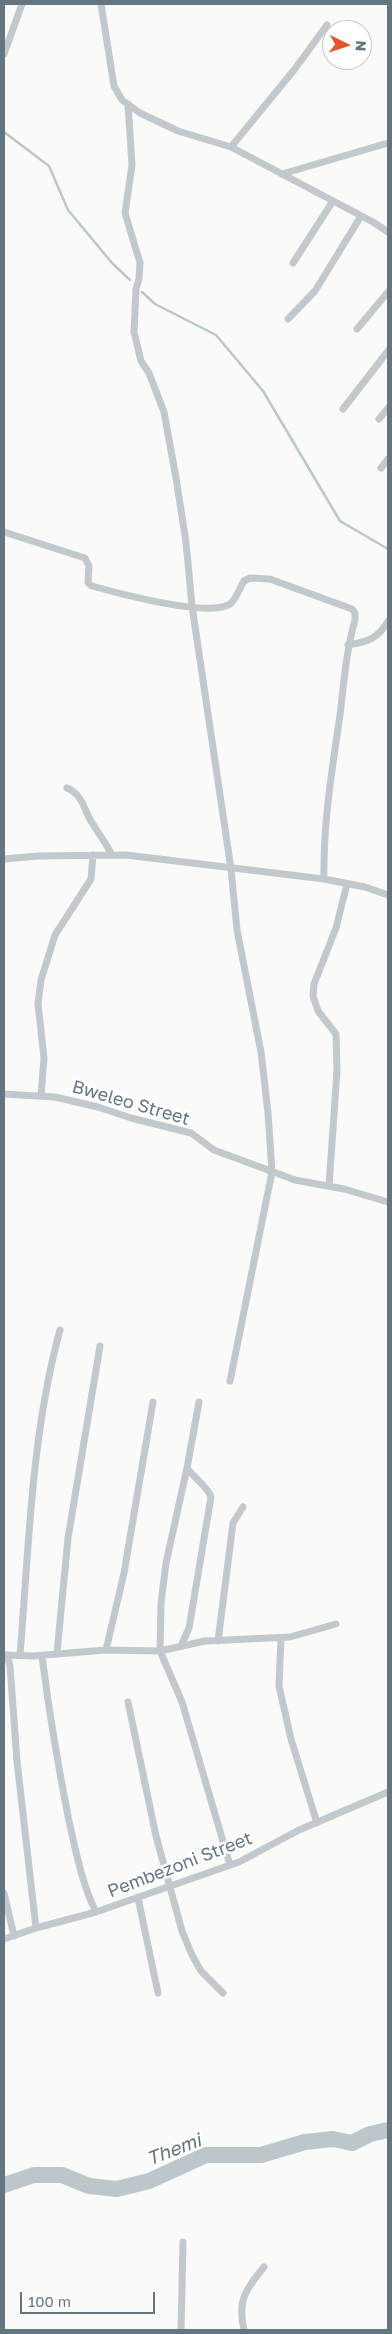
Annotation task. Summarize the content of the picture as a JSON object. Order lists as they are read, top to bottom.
{
  "streets": {
    "street": ["Bweleo Street", "Pembezoni Street"]
  },
  "water": ["Themi"],
  "scale_bar": "100 m",
  "north": "right"
}
